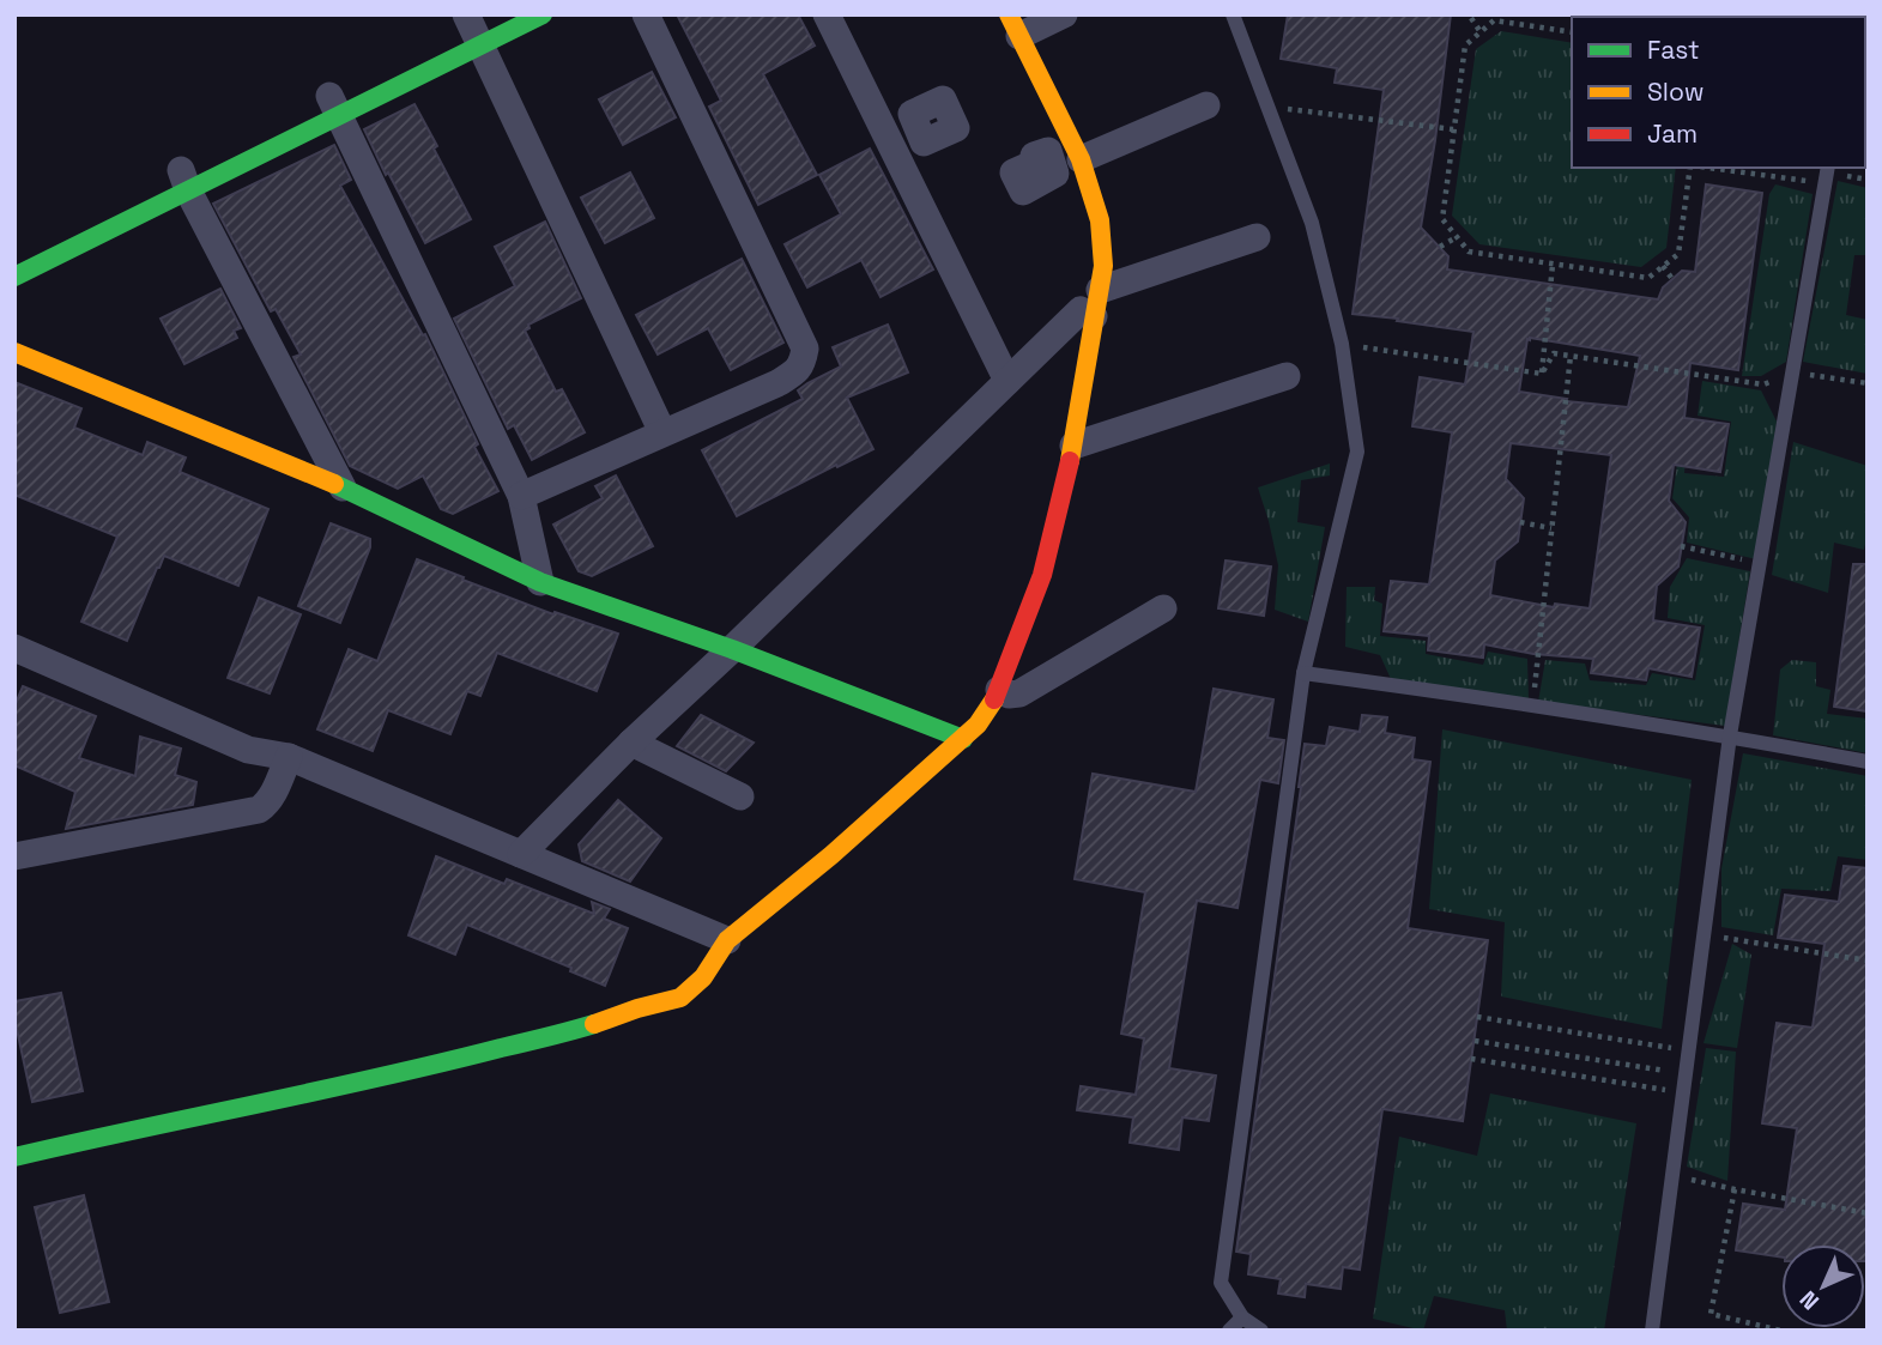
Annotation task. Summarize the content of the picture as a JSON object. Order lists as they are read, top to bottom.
{
  "legend": ["Fast", "Slow", "Jam"],
  "north": "bottom left"
}
